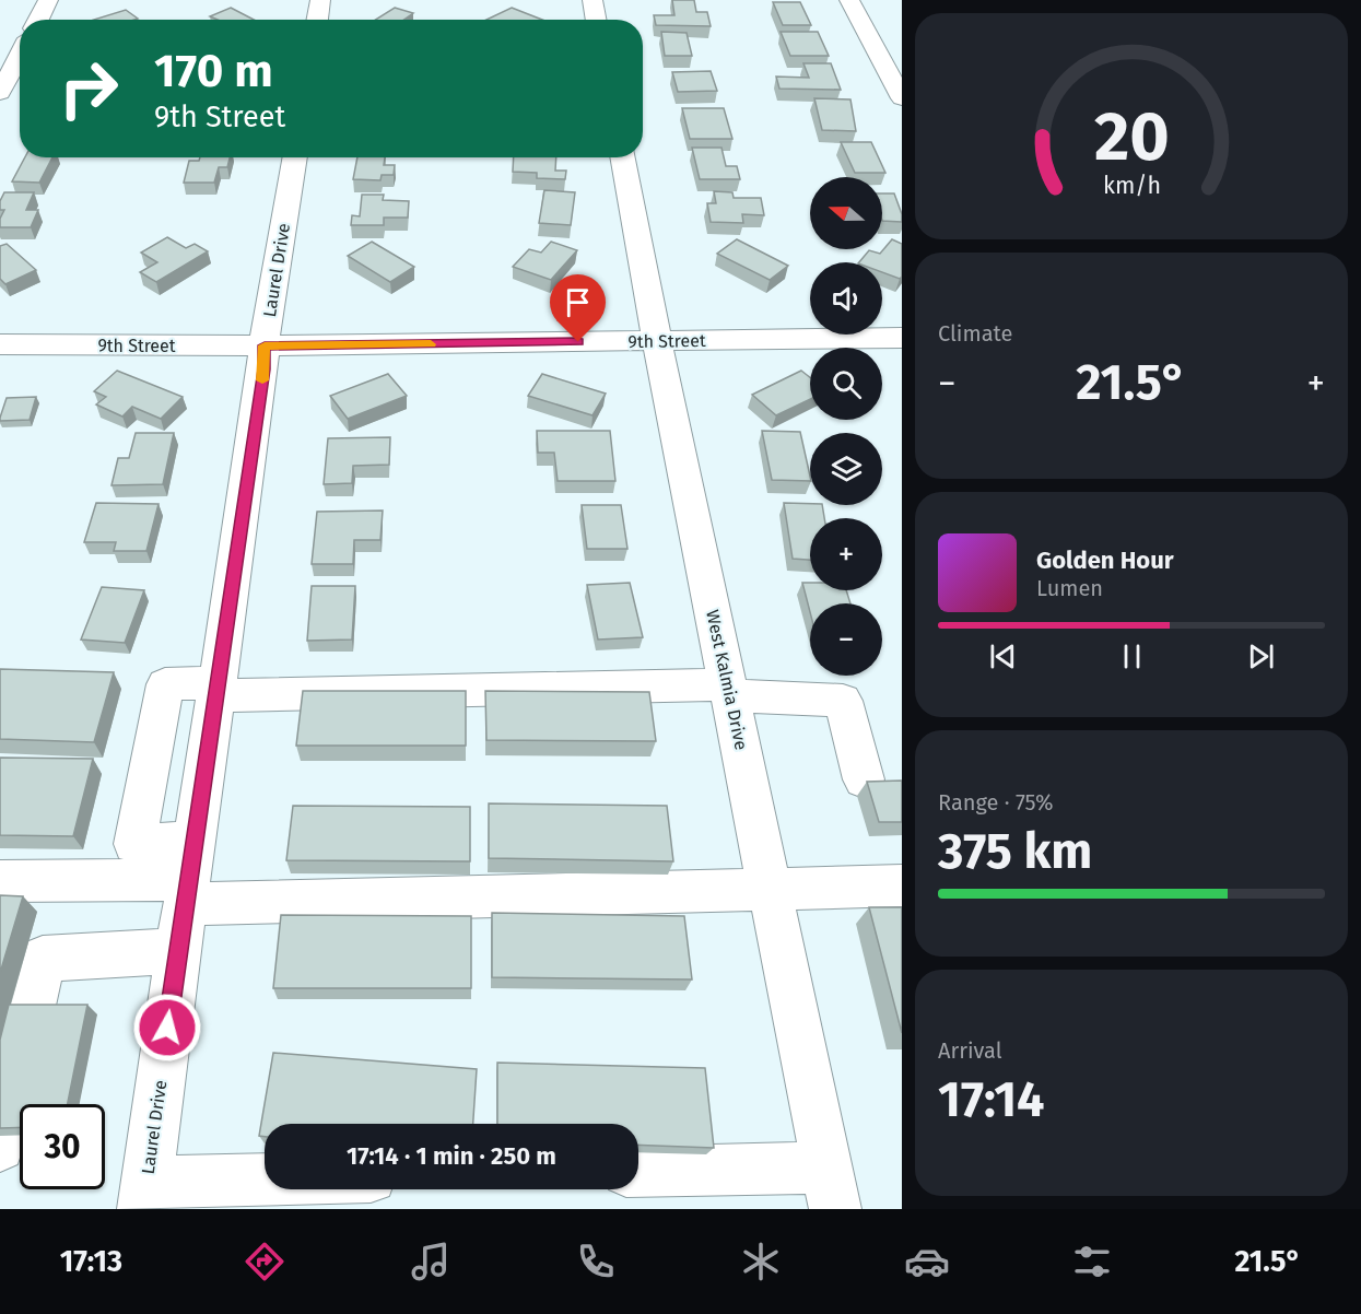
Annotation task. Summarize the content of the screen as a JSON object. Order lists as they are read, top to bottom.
{
  "streets": {
    "street": ["Laurel Drive", "9th Street", "West Kalmia Drive"]
  },
  "crossings": [
    ["Laurel Drive", "9th Street"],
    ["9th Street", "West Kalmia Drive"]
  ],
  "north": "left",
  "page": {
    "turn": ["170 m", "9th Street"],
    "map_buttons": ["+", "−"],
    "tile": [
      "Climate",
      ["Range · 75%", "375 km"],
      ["Arrival", "17:14"]
    ],
    "heat": ["−", "21.5°", "+"],
    "song": ["Golden Hour", "Lumen"],
    "limit": "30",
    "trip": "17:14 · 1 min · 250 m",
    "tabs": ["17:13", "21.5°"],
    "gauge": ["20", "km/h"]
  }
}
